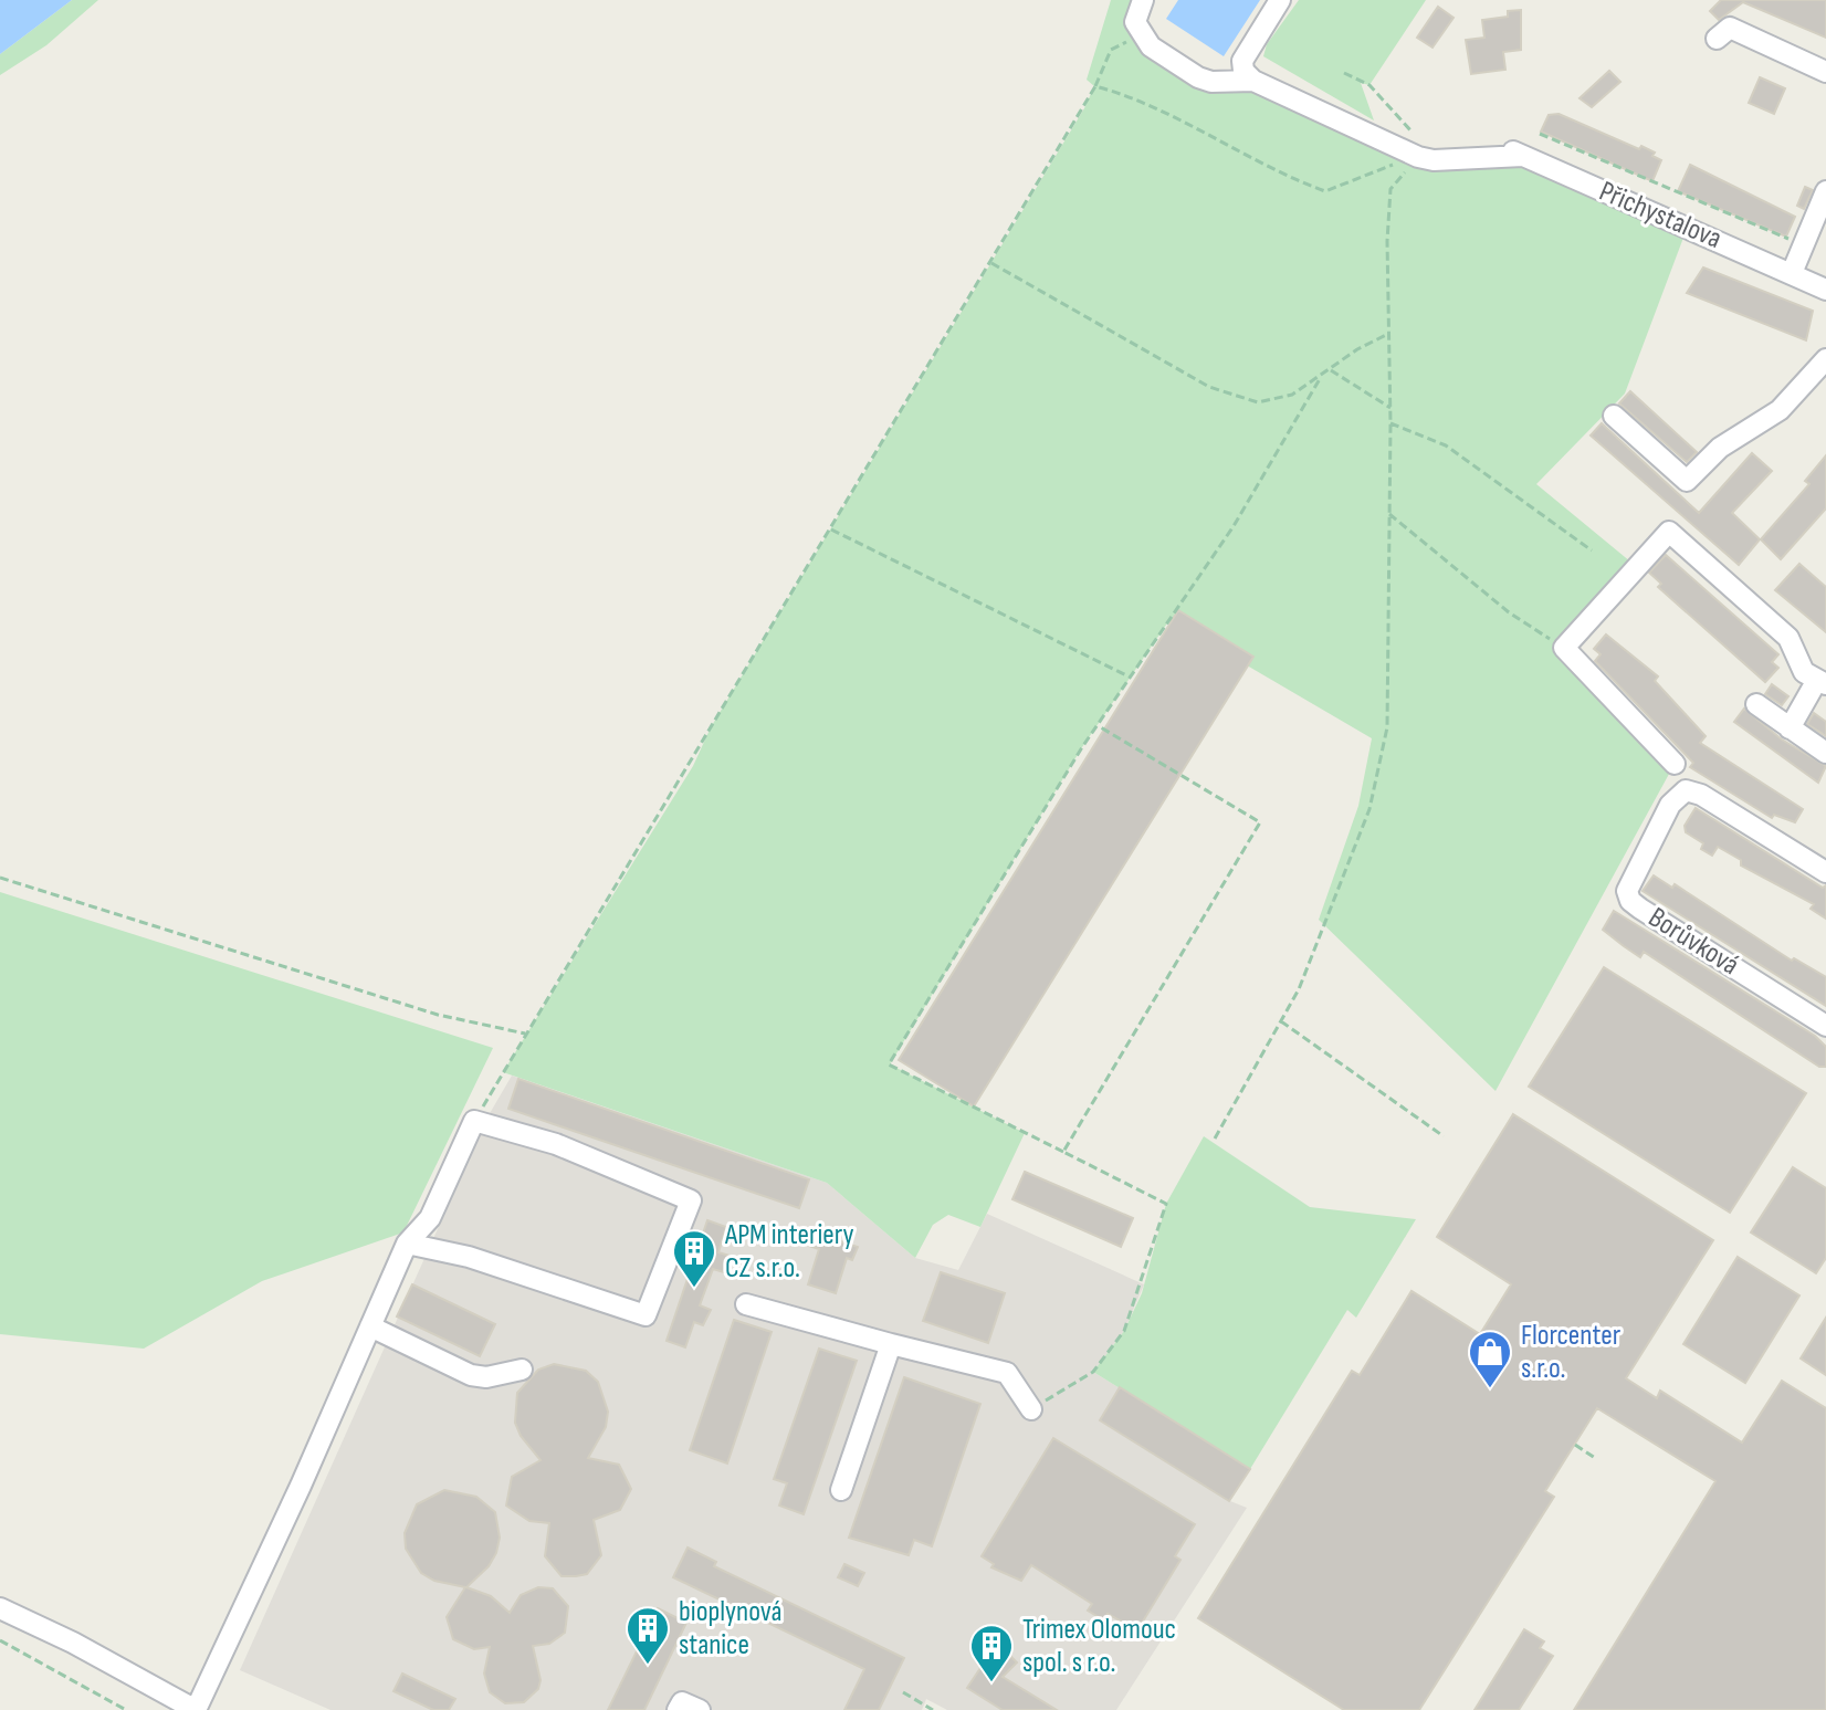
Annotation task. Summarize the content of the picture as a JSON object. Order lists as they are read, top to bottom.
{
  "streets": {
    "street": ["Přichystalova", "Borůvková"]
  },
  "places": {
    "building": ["APM interiery CZ s.r.o.", "bioplynová stanice", "Trimex Olomouc spol. s r.o."],
    "shop": ["Florcenter s.r.o."]
  }
}
